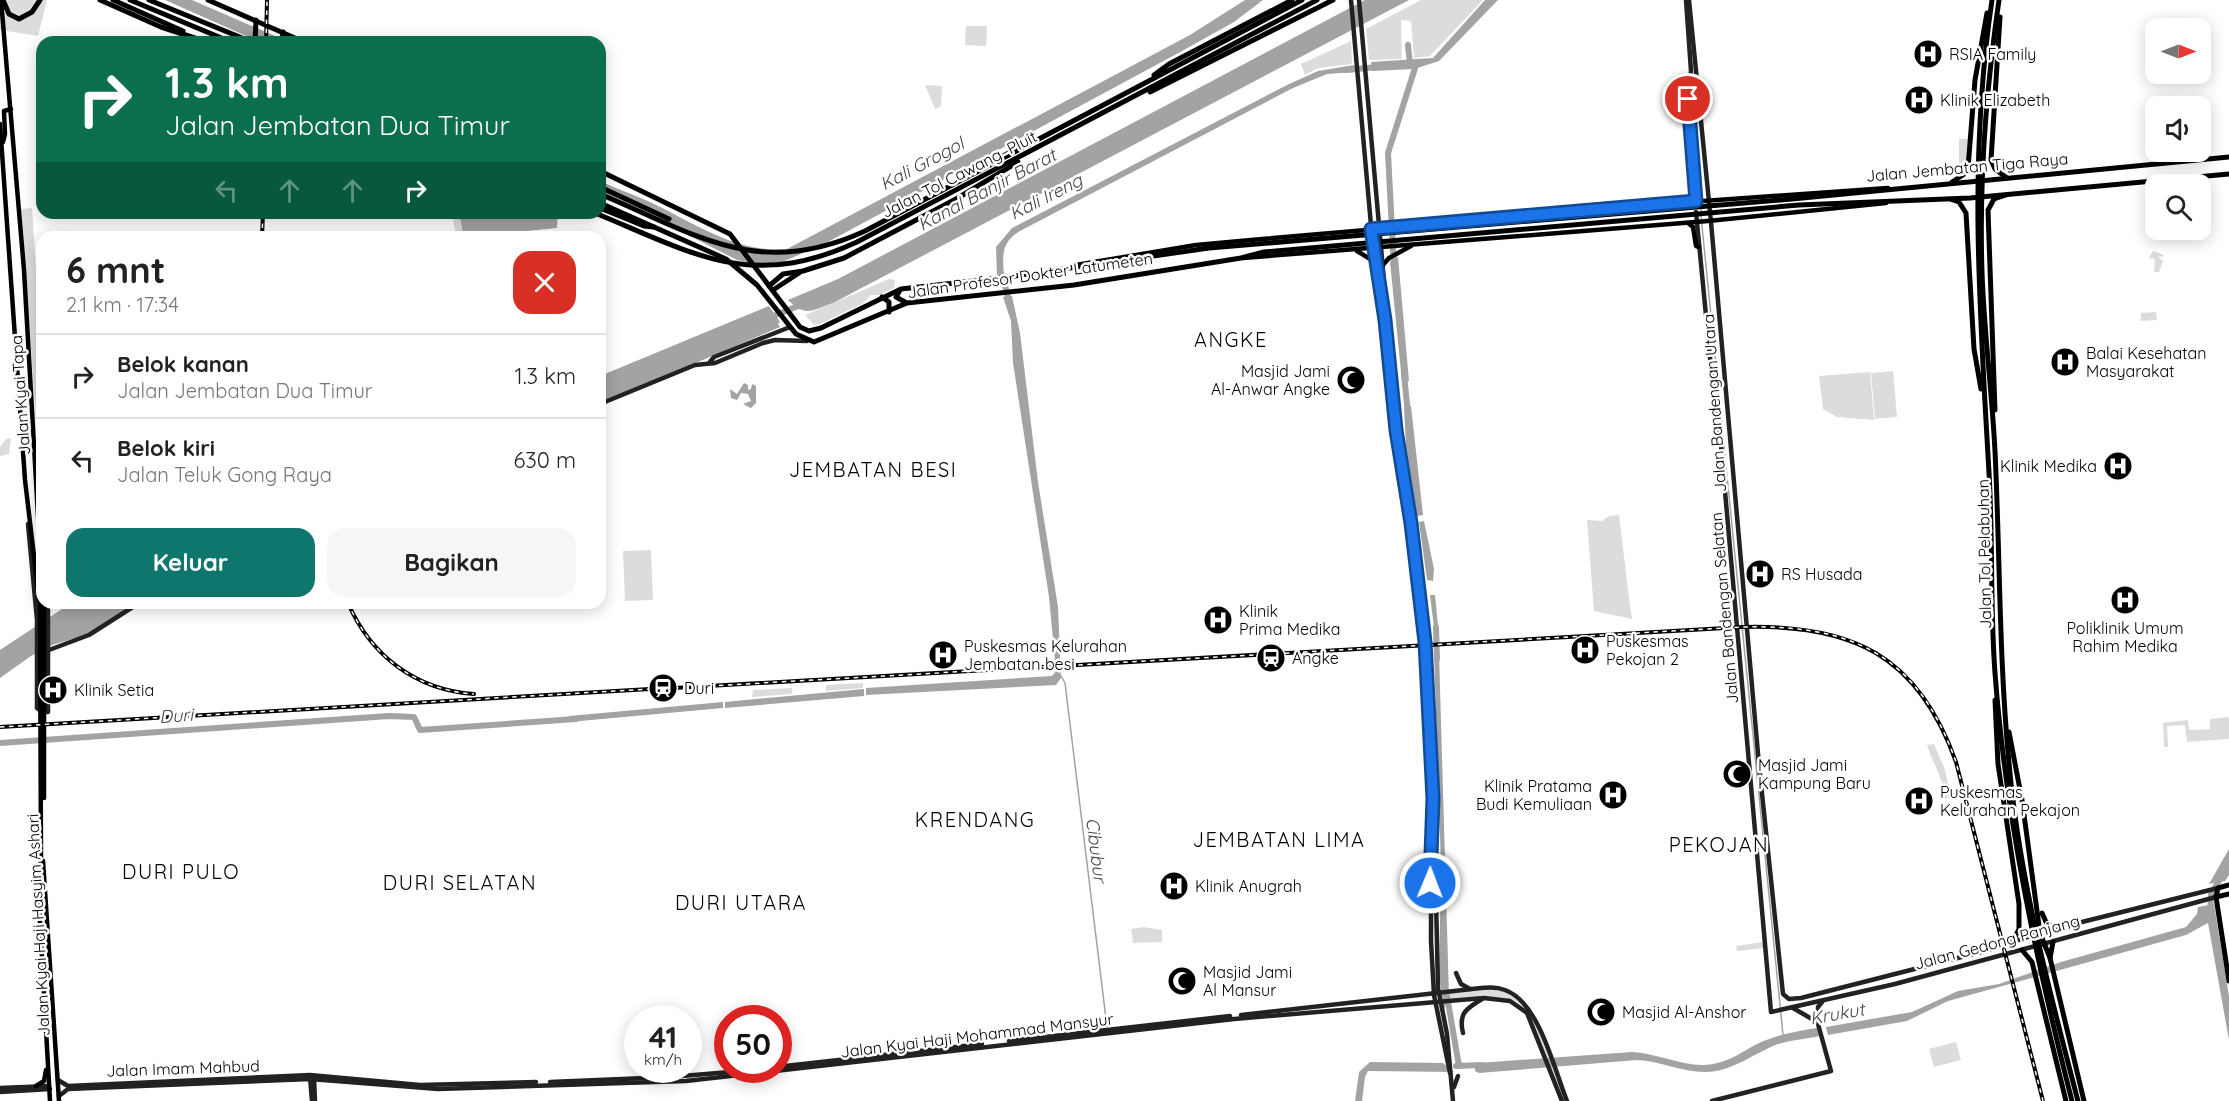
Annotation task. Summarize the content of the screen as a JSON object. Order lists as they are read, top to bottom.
{
  "streets": {
    "highway": [
      "Jalan Jembatan Tiga Raya",
      "Jalan Tol Cawang–Pluit",
      "Jalan Profesor Dokter Latumeten",
      "Jalan Tol Pelabuhan",
      "Jalan Gedong Panjang"
    ],
    "main road": [
      "Jalan Kyai Tapa",
      "Jalan Bandengan Utara",
      "Jalan Bandengan Selatan",
      "Jalan Kyai Haji Hasyim Ashari",
      "Jalan Kyai Haji Mohammad Mansyur",
      "Jalan Imam Mahbud"
    ]
  },
  "crossings": [
    ["Jalan Jembatan Tiga Raya", "Jalan Profesor Dokter Latumeten"],
    ["Jalan Jembatan Tiga Raya", "Jalan Bandengan Utara"],
    ["Jalan Jembatan Tiga Raya", "Jalan Bandengan Selatan"],
    ["Jalan Kyai Tapa", "Jalan Kyai Haji Hasyim Ashari"],
    ["Jalan Bandengan Utara", "Jalan Bandengan Selatan"],
    ["Jalan Bandengan Utara", "Jalan Gedong Panjang"],
    ["Jalan Bandengan Selatan", "Jalan Gedong Panjang"],
    ["Jalan Kyai Haji Hasyim Ashari", "Jalan Imam Mahbud"],
    ["Jalan Kyai Haji Mohammad Mansyur", "Jalan Imam Mahbud"]
  ],
  "districts": [
    "ANGKE",
    "JEMBATAN BESI",
    "KRENDANG",
    "JEMBATAN LIMA",
    "PEKOJAN",
    "DURI PULO",
    "DURI SELATAN",
    "DURI UTARA"
  ],
  "water": [
    "Kali Grogol",
    "Kanal Banjir Barat",
    "Kali Ireng",
    "Duri",
    "Cibubur",
    "Krukut"
  ],
  "places": {
    "hospital": [
      "RSIA Family",
      "Klinik Elizabeth",
      "Balai Kesehatan Masyarakat",
      "Klinik Medika",
      "RS Husada",
      "Poliklinik Umum Rahim Medika",
      "Klinik Prima Medika",
      "Puskesmas Pekojan 2",
      "Puskesmas Kelurahan Jembatan besi",
      "Klinik Setia",
      "Klinik Pratama Budi Kemuliaan",
      "Puskesmas Kelurahan Pekajon",
      "Klinik Anugrah"
    ],
    "mosque": [
      "Masjid Jami Al-Anwar Angke",
      "Masjid Jami Kampung Baru",
      "Masjid Jami Al Mansur",
      "Masjid Al-Anshor"
    ],
    "station": ["Angke", "Duri"]
  },
  "north": "right",
  "page": {
    "turn": ["1.3 km", "Jalan Jembatan Dua Timur"],
    "heading": ["6 mnt", "2.1 km · 17:34"],
    "list": [
      {
        "name": "Belok kanan",
        "note": "Jalan Jembatan Dua Timur",
        "value": "1.3 km"
      },
      {
        "name": "Belok kiri",
        "note": "Jalan Teluk Gong Raya",
        "value": "630 m"
      }
    ],
    "buttons": ["Keluar", "Bagikan"],
    "speed": "41 km/h",
    "limit": "50"
  }
}
